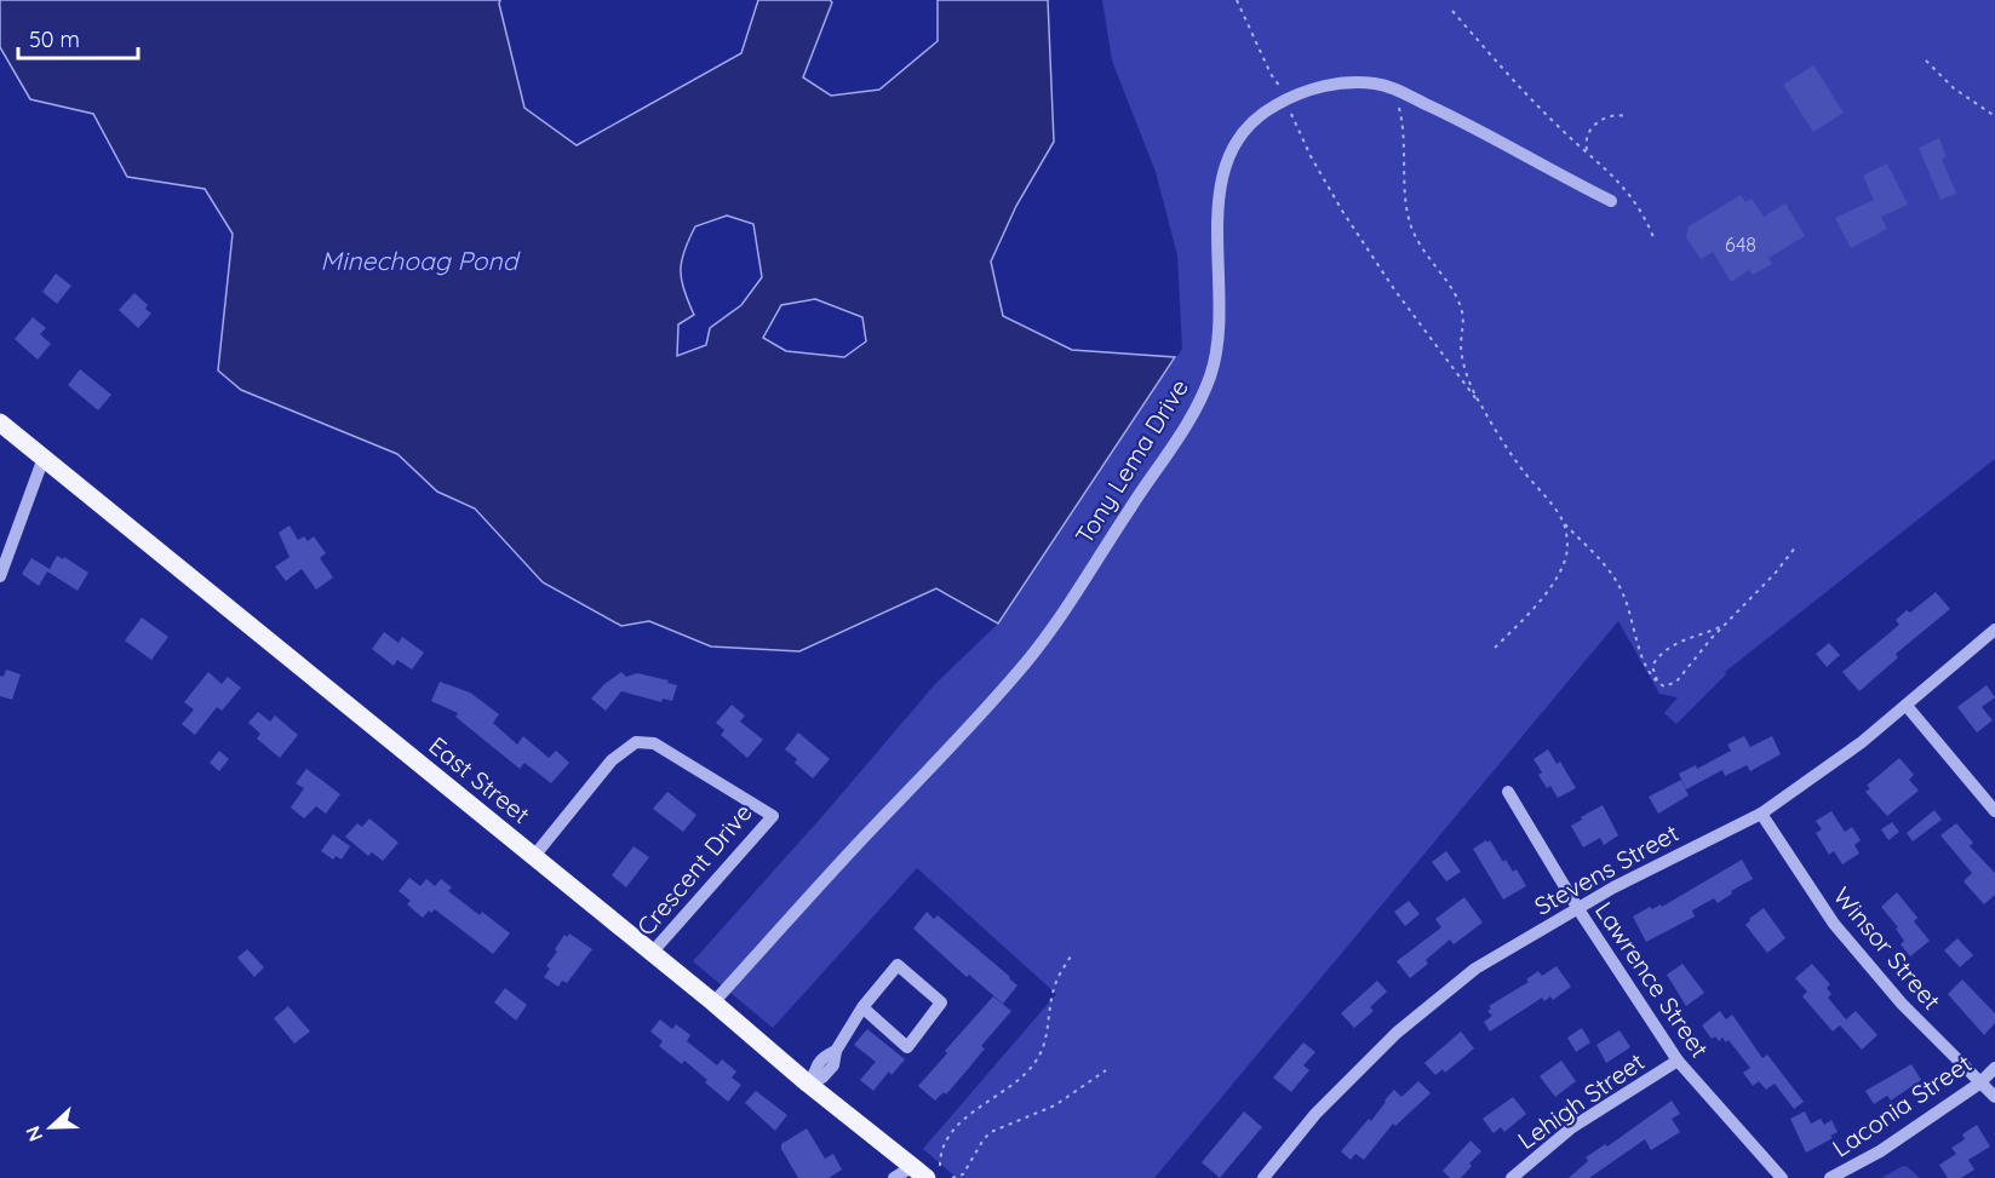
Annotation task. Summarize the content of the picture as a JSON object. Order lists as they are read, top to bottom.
{
  "streets": {
    "main road": ["East Street"],
    "street": [
      "Tony Lema Drive",
      "Crescent Drive",
      "Stevens Street",
      "Winsor Street",
      "Lawrence Street",
      "Lehigh Street",
      "Laconia Street"
    ]
  },
  "crossings": [
    ["Tony Lema Drive", "East Street"],
    ["East Street", "Crescent Drive"],
    ["Stevens Street", "Winsor Street"],
    ["Stevens Street", "Lawrence Street"],
    ["Winsor Street", "Laconia Street"],
    ["Lawrence Street", "Lehigh Street"]
  ],
  "water": ["Minechoag Pond"],
  "house_numbers": ["648"],
  "scale_bar": "50 m",
  "north": "left"
}
